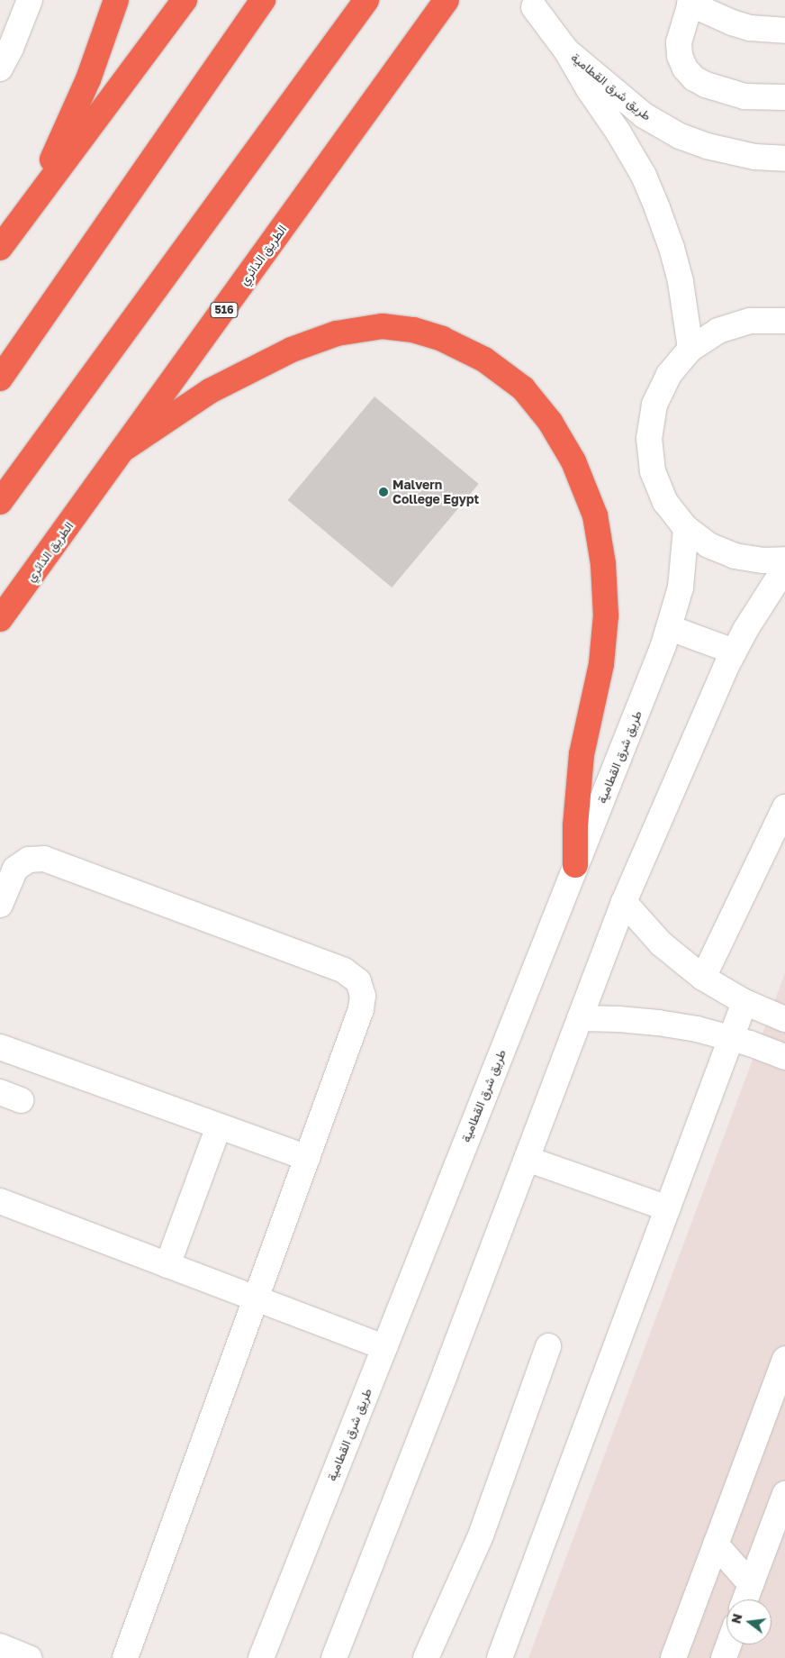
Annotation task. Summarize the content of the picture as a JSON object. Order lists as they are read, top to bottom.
{
  "streets": {
    "highway": ["الطريق الدائري", "516"],
    "street": ["طريق شرق القطامية"]
  },
  "places": ["Malvern College Egypt"],
  "north": "left"
}
